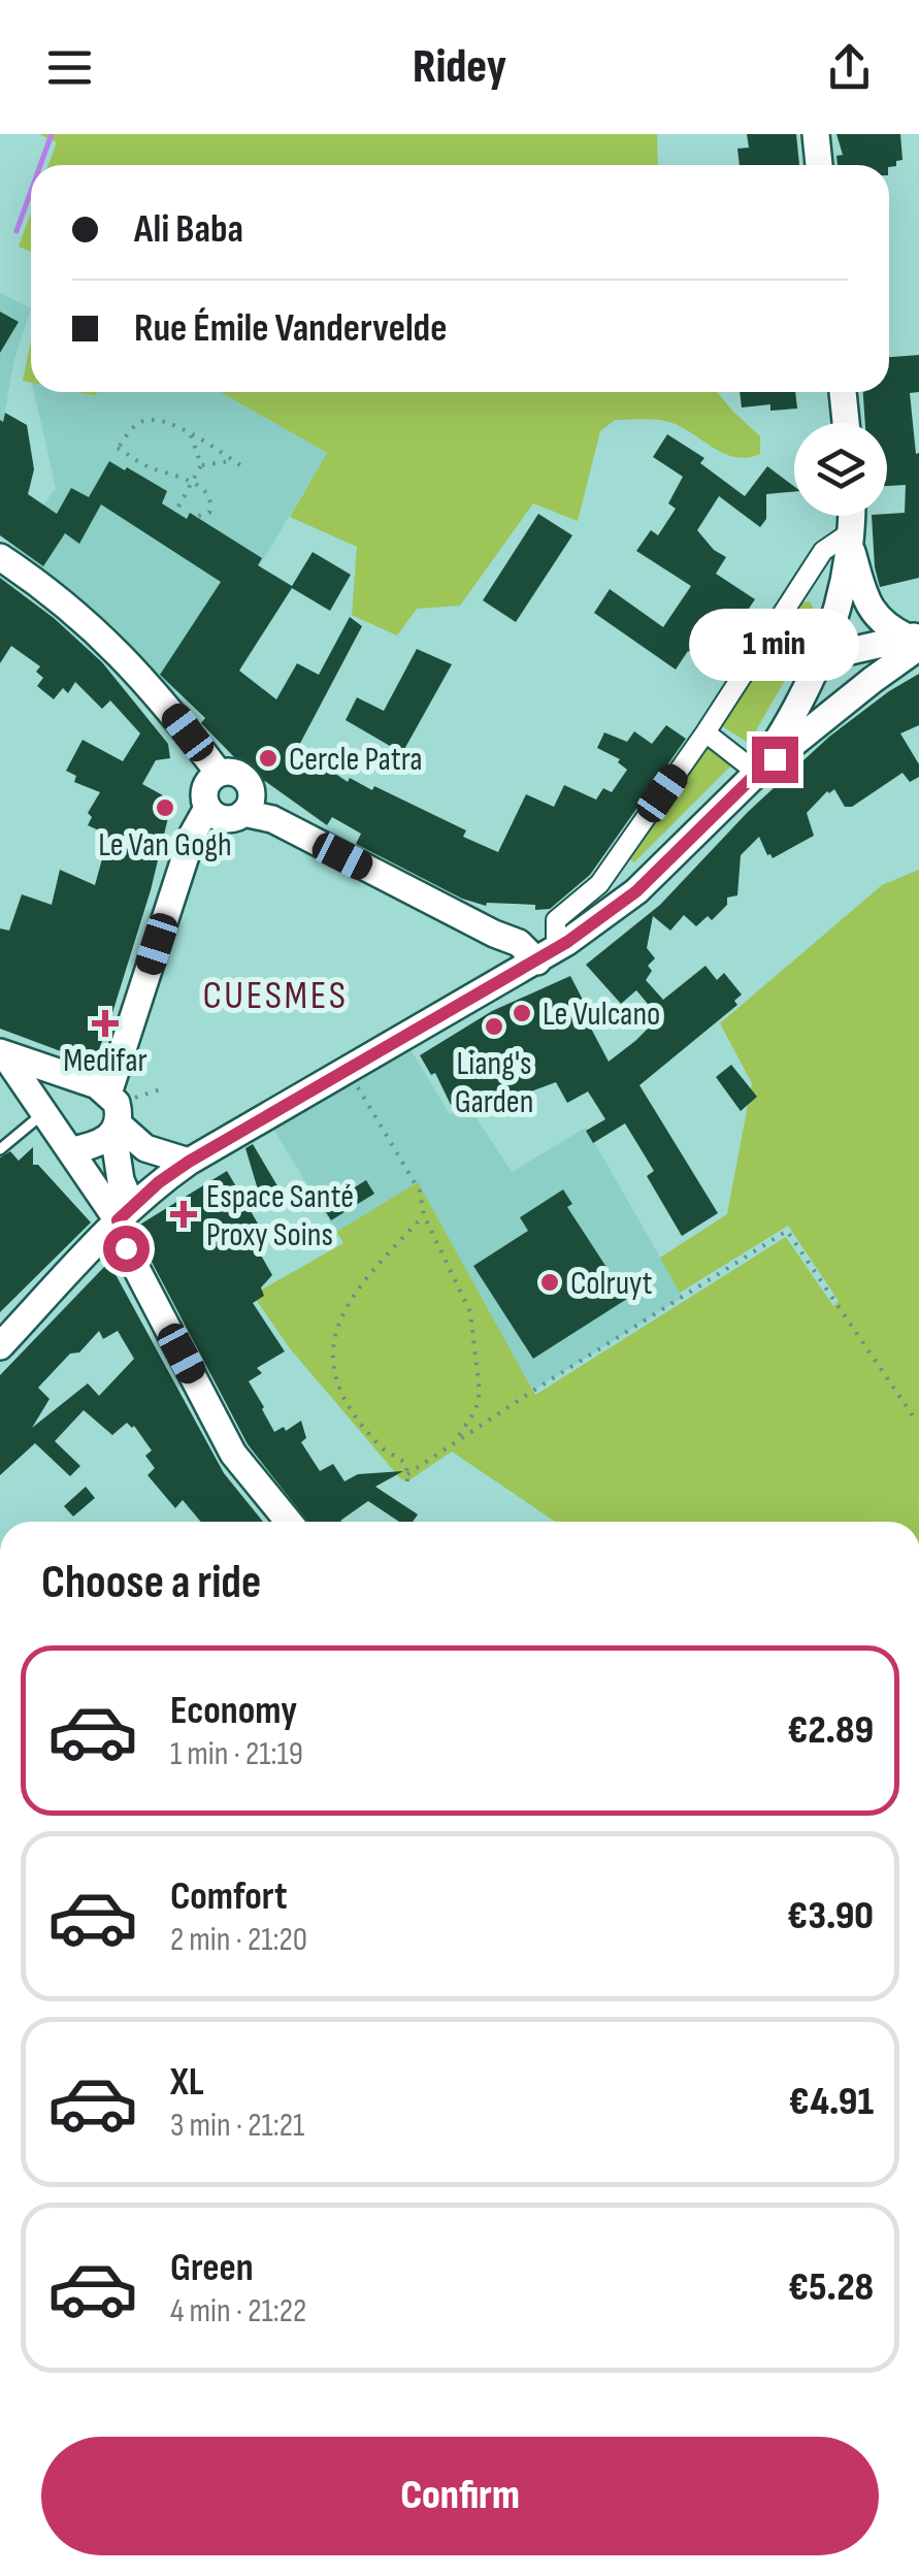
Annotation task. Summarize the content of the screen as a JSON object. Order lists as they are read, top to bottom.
{
  "districts": ["CUESMES"],
  "places": {
    "other": [
      "Cercle Patra",
      "Le Van Gogh",
      "Le Vulcano",
      "Liang's Garden",
      "Colruyt"
    ],
    "health": ["Medifar", "Espace Santé Proxy Soins"]
  },
  "page": {
    "header": "Ridey",
    "banner": ["Ali Baba", "Rue Émile Vandervelde"],
    "bubble": "1 min",
    "heading": "Choose a ride",
    "list": [
      {
        "name": "Economy",
        "note": "1 min · 21:19",
        "value": "€2.89"
      },
      {
        "name": "Comfort",
        "note": "2 min · 21:20",
        "value": "€3.90"
      },
      {
        "name": "XL",
        "note": "3 min · 21:21",
        "value": "€4.91"
      },
      {
        "name": "Green",
        "note": "4 min · 21:22",
        "value": "€5.28"
      }
    ],
    "buttons": "Confirm"
  }
}
